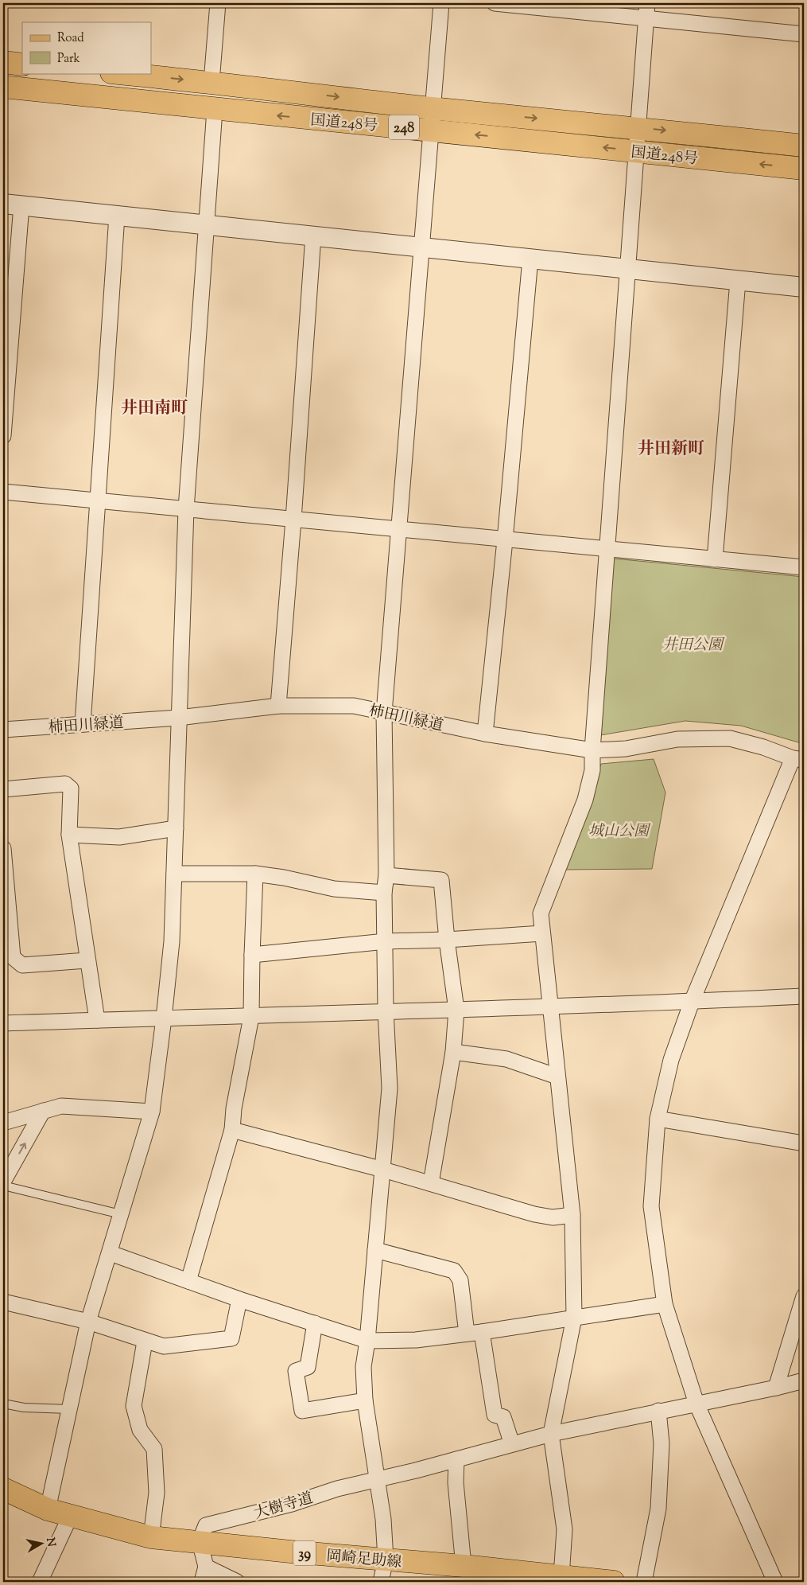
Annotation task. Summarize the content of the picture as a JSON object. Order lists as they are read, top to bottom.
{
  "streets": {
    "main road": [
      "国道248号",
      "248",
      "39",
      "岡崎足助線"
    ],
    "street": ["柿田川緑道", "大樹寺道"]
  },
  "crossings": [
    ["大樹寺道", "岡崎足助線"]
  ],
  "districts": ["井田南町", "井田新町"],
  "parks": ["井田公園", "城山公園"],
  "legend": ["Road", "Park"],
  "north": "right"
}
